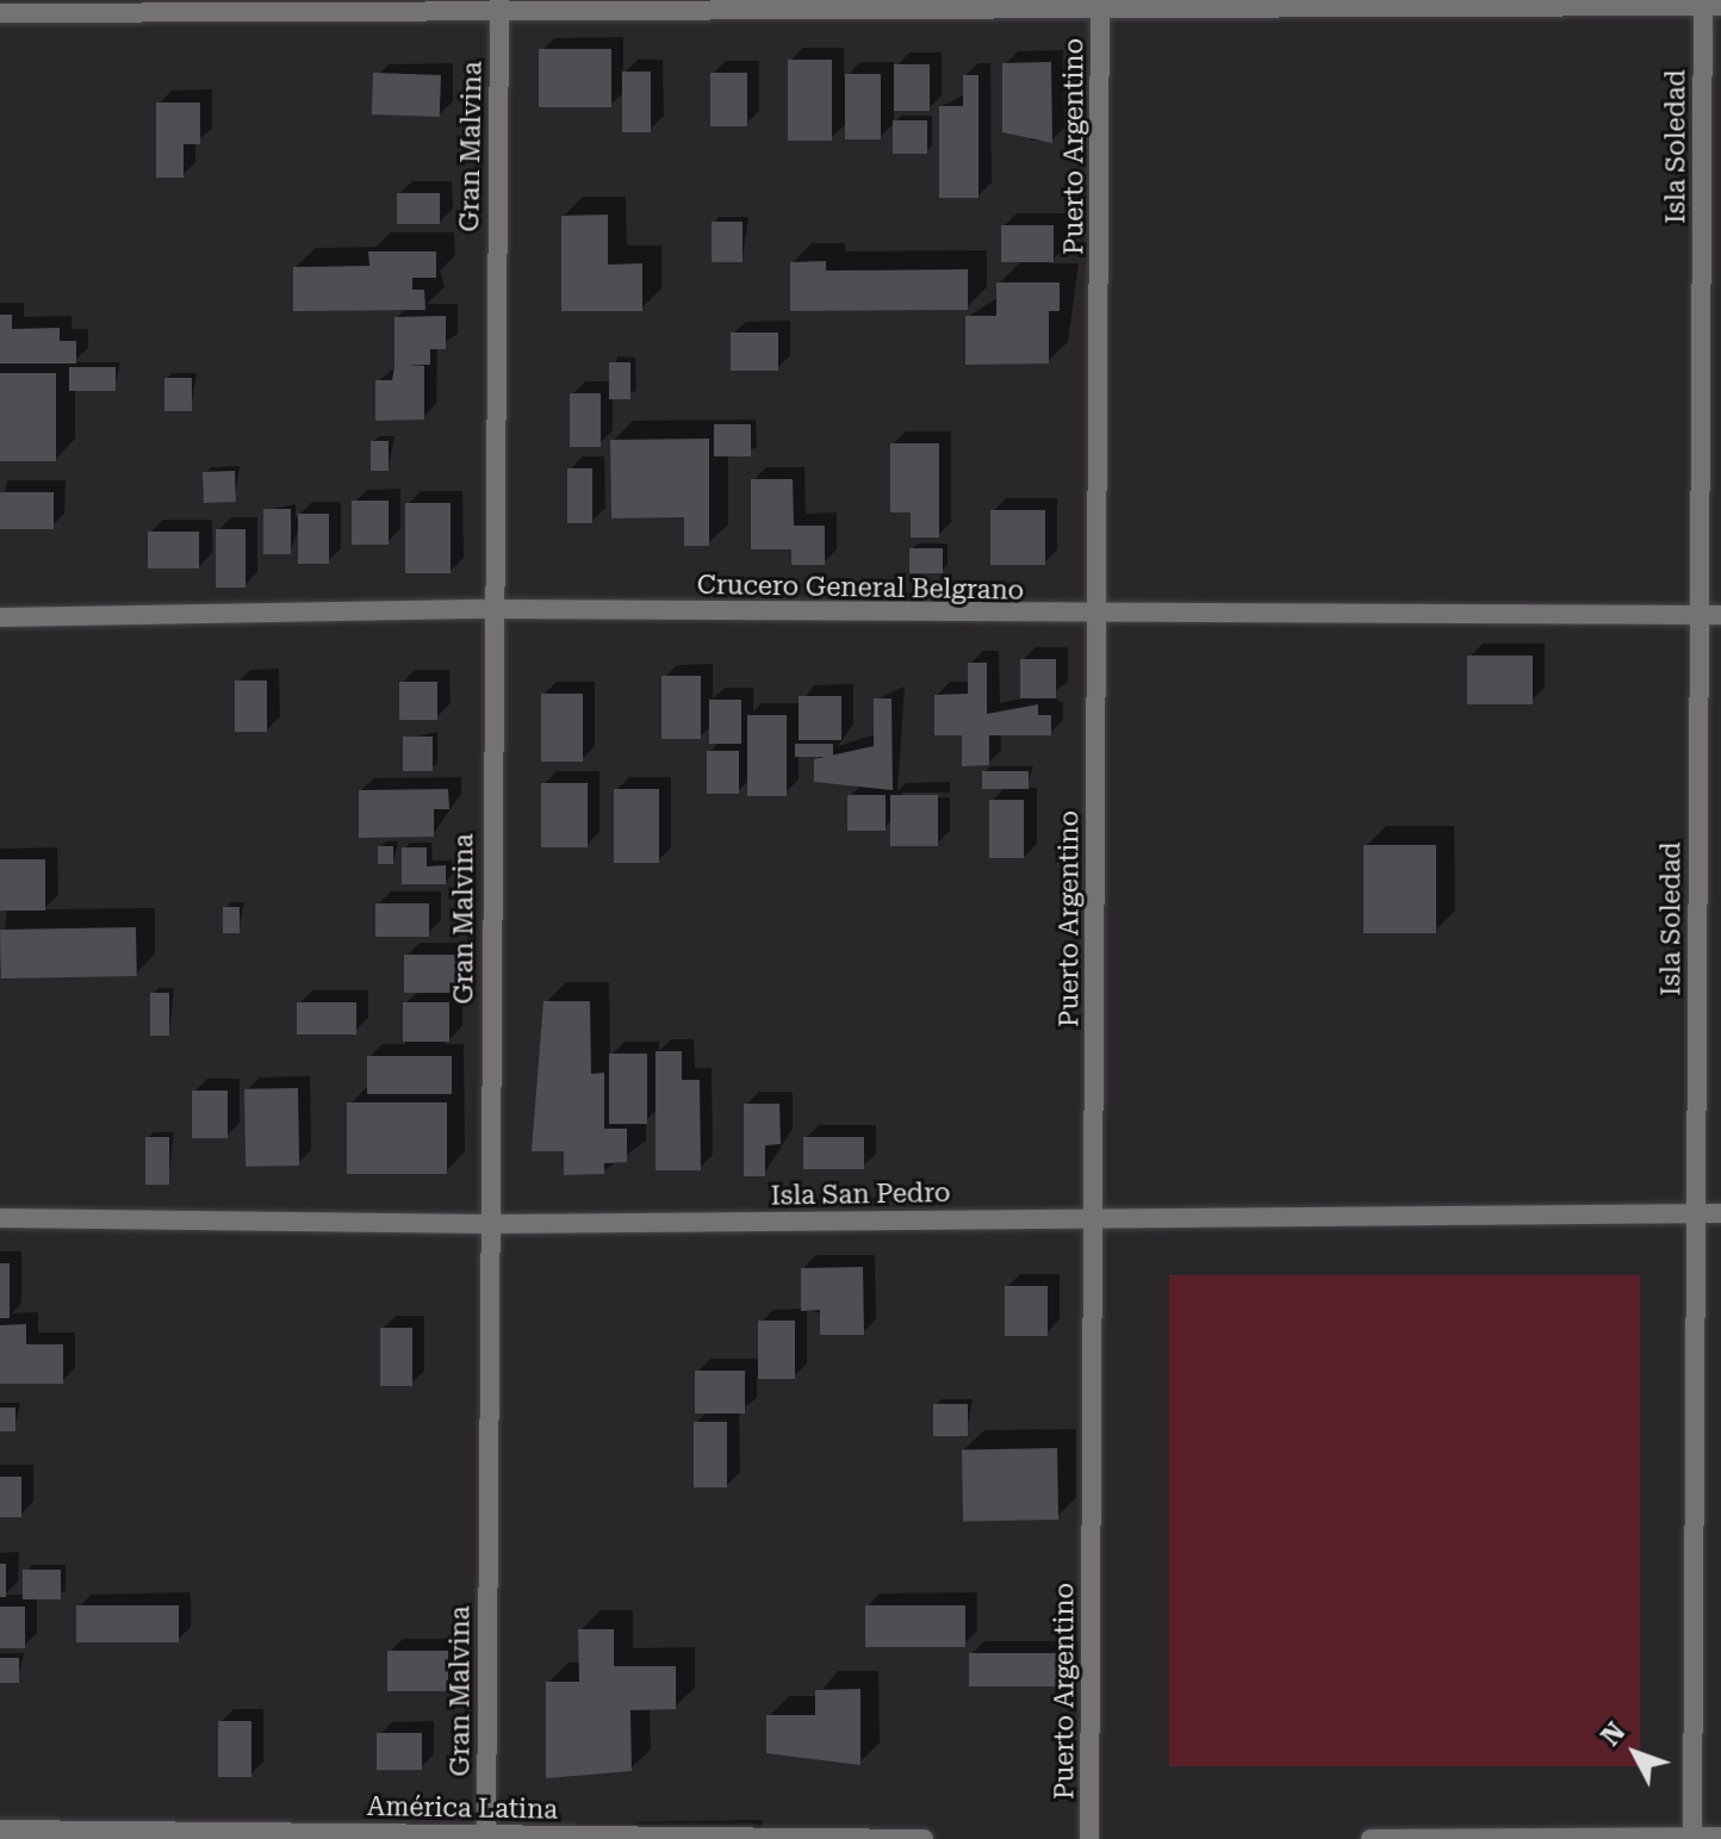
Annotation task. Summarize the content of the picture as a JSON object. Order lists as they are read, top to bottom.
{
  "streets": {
    "street": [
      "Gran Malvina",
      "Puerto Argentino",
      "Isla Soledad",
      "Crucero General Belgrano",
      "Isla San Pedro",
      "América Latina"
    ]
  },
  "crossings": [
    ["Gran Malvina", "Crucero General Belgrano"],
    ["Gran Malvina", "Isla San Pedro"],
    ["Gran Malvina", "América Latina"],
    ["Puerto Argentino", "Crucero General Belgrano"],
    ["Puerto Argentino", "Isla San Pedro"],
    ["Isla Soledad", "Crucero General Belgrano"],
    ["Isla Soledad", "Isla San Pedro"]
  ],
  "north": "top left"
}
